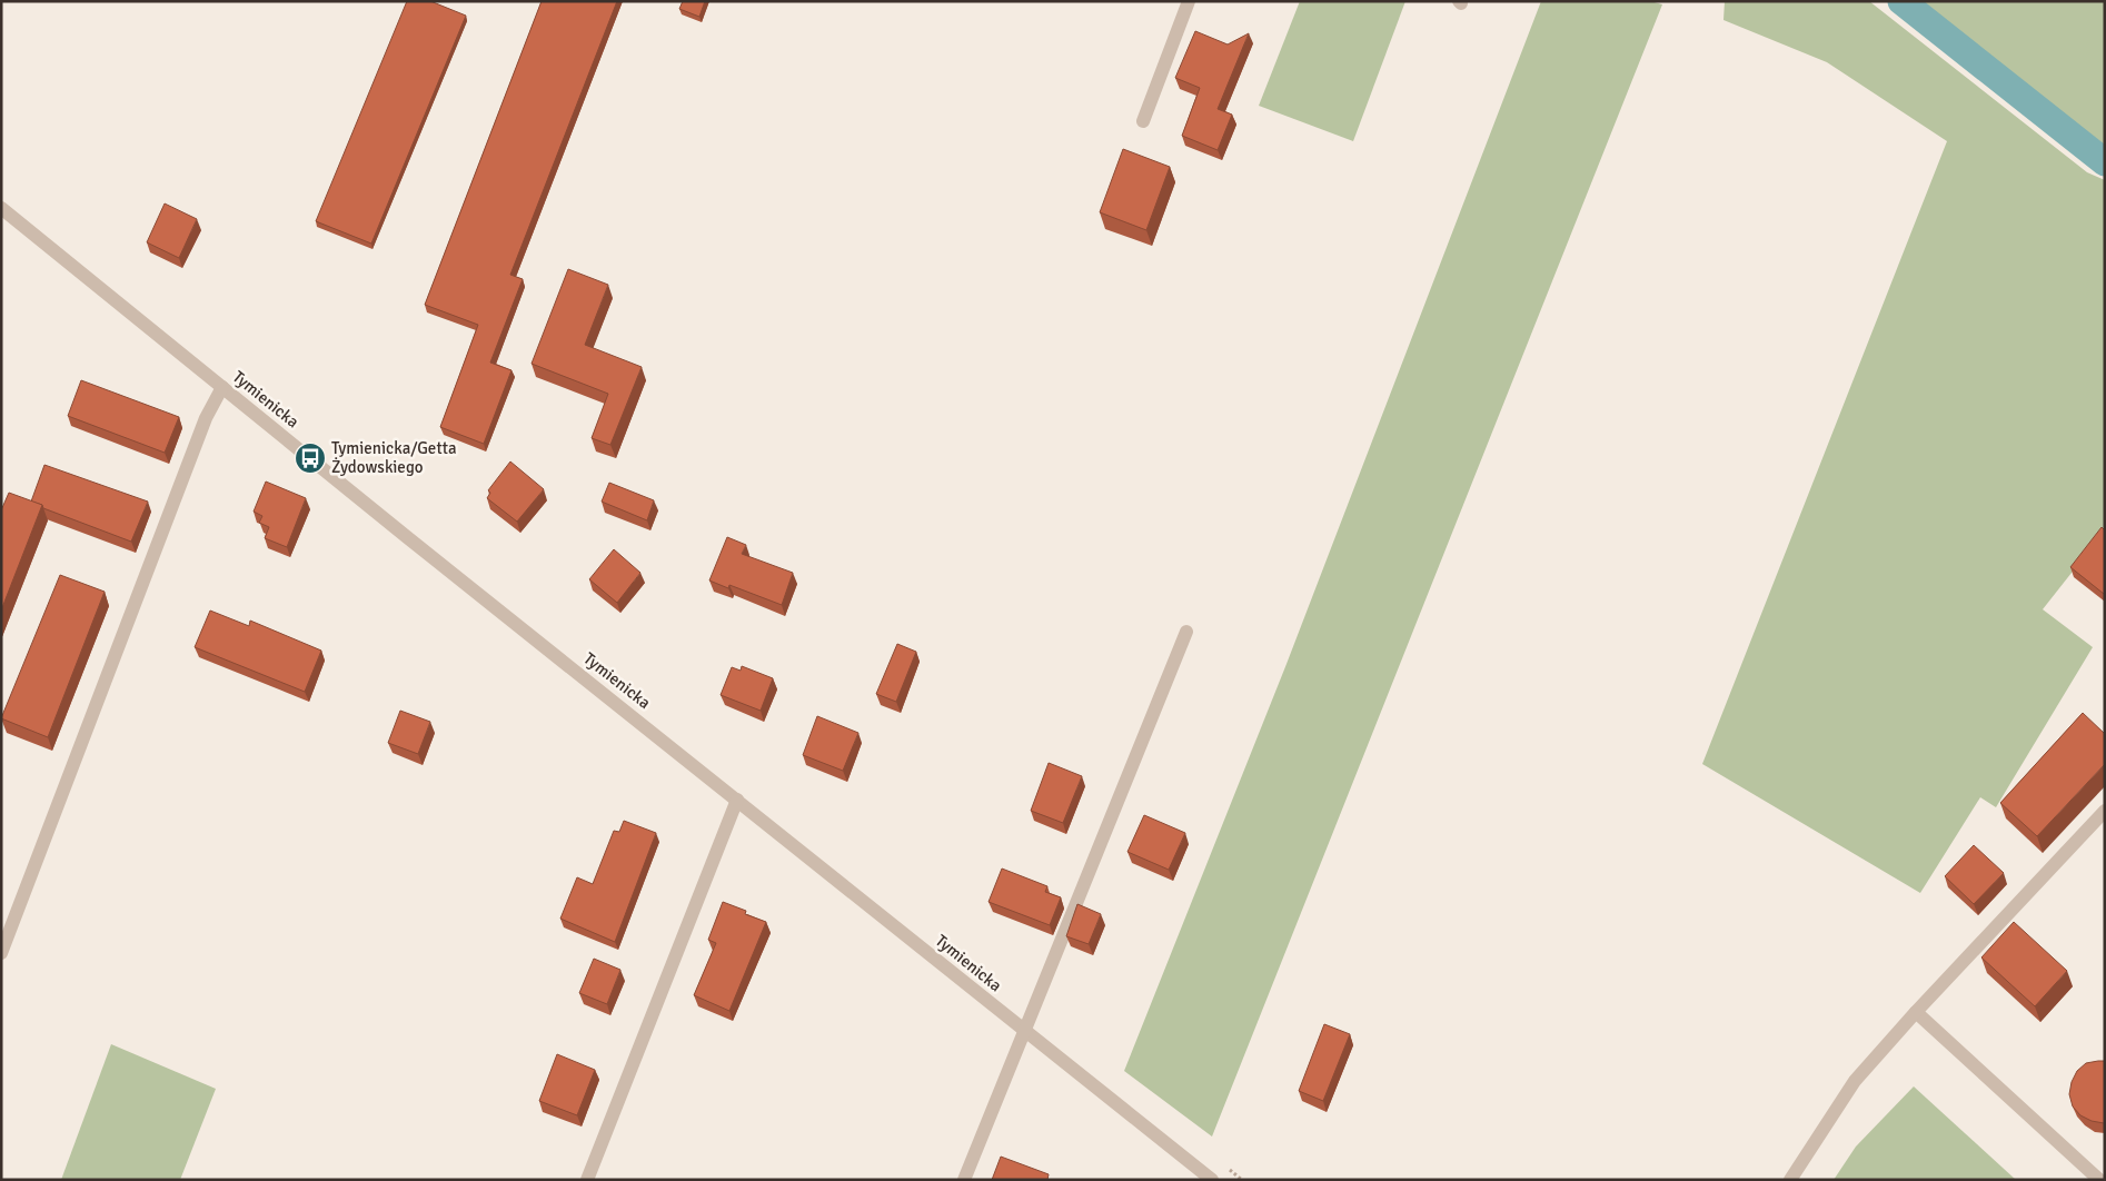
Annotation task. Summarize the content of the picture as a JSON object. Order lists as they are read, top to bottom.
{
  "streets": {
    "street": ["Tymienicka"]
  },
  "places": {
    "bus stop": ["Tymienicka/Getta Żydowskiego"]
  }
}
